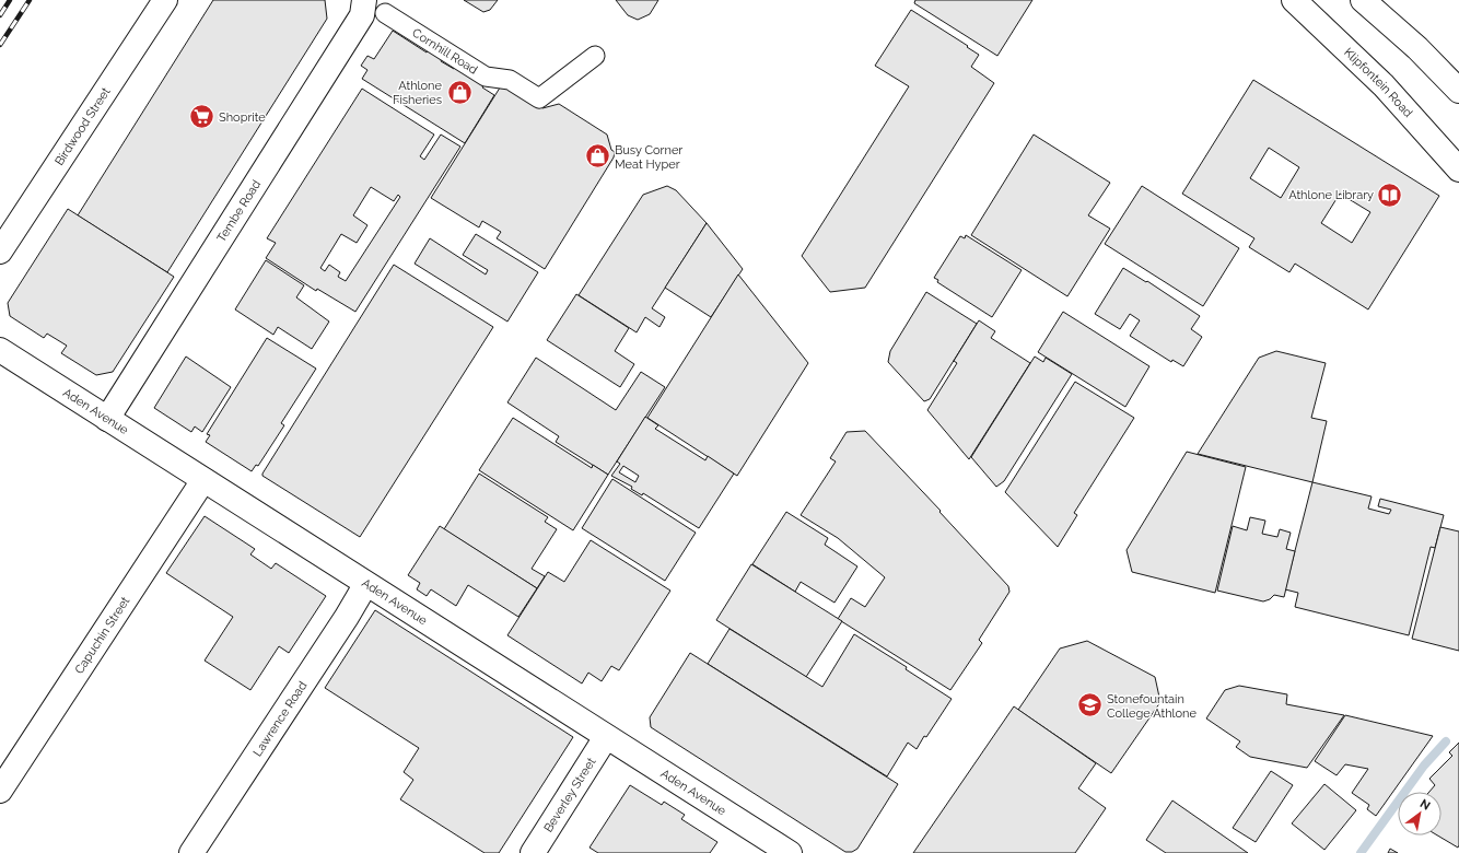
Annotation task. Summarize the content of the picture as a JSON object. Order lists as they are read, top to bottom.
{
  "streets": {
    "street": [
      "Cornhill Road",
      "Klipfontein Road",
      "Birdwood Street",
      "Tembe Road",
      "Aden Avenue",
      "Capuchin Street",
      "Lawrence Road",
      "Beverley Street"
    ]
  },
  "crossings": [
    ["Tembe Road", "Aden Avenue"],
    ["Aden Avenue", "Capuchin Street"],
    ["Aden Avenue", "Lawrence Road"],
    ["Aden Avenue", "Beverley Street"]
  ],
  "places": {
    "shop": ["Athlone Fisheries", "Busy Corner Meat Hyper"],
    "supermarket": ["Shoprite"],
    "library": ["Athlone Library"],
    "school or university": ["Stonefountain College Athlone"]
  },
  "north": "top right"
}
